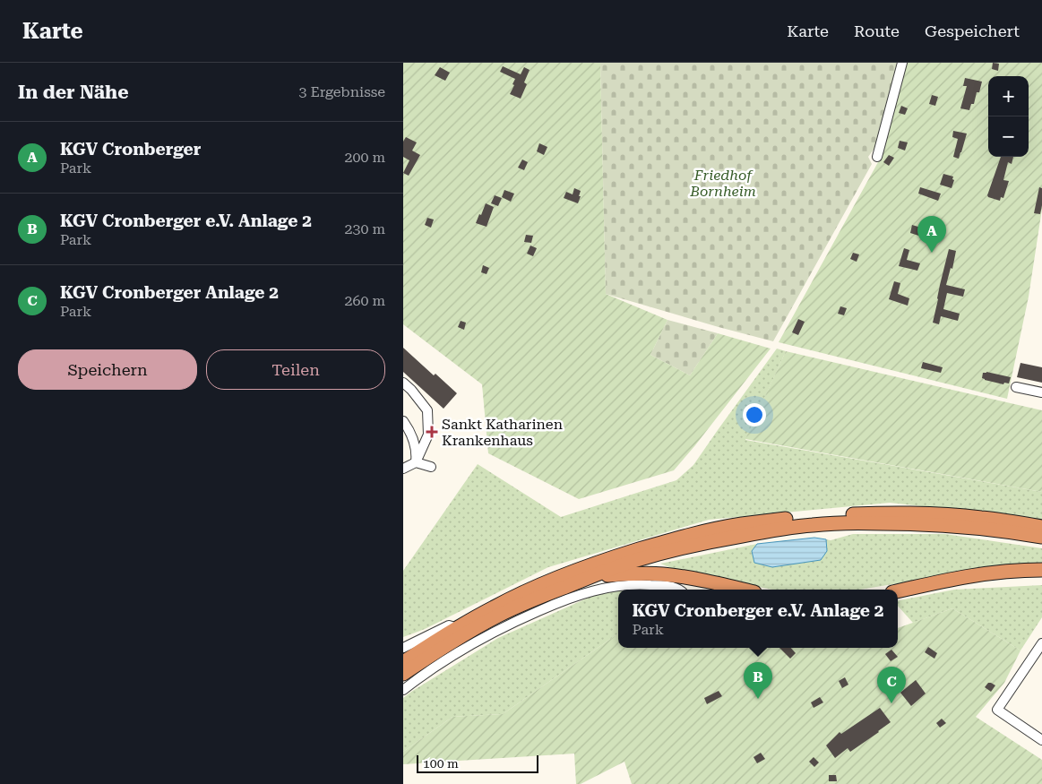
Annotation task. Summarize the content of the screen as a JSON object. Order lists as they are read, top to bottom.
{
  "parks": ["Friedhof Bornheim"],
  "places": {
    "health": ["Sankt Katharinen Krankenhaus"]
  },
  "scale_bar": "100 m",
  "page": {
    "header": "Karte",
    "nav": ["Karte", "Route", "Gespeichert"],
    "heading": ["In der Nähe", "3 Ergebnisse"],
    "map_buttons": ["+", "−"],
    "list": [
      {
        "mark": "A",
        "name": "KGV Cronberger",
        "note": "Park",
        "value": "200 m"
      },
      {
        "mark": "B",
        "name": "KGV Cronberger e.V. Anlage 2",
        "note": "Park",
        "value": "230 m"
      },
      {
        "mark": "C",
        "name": "KGV Cronberger Anlage 2",
        "note": "Park",
        "value": "260 m"
      }
    ],
    "pins": ["A", "B", "C"],
    "buttons": ["Speichern", "Teilen"],
    "popup": ["KGV Cronberger e.V. Anlage 2", "Park"],
    "scale": "100 m"
  }
}
